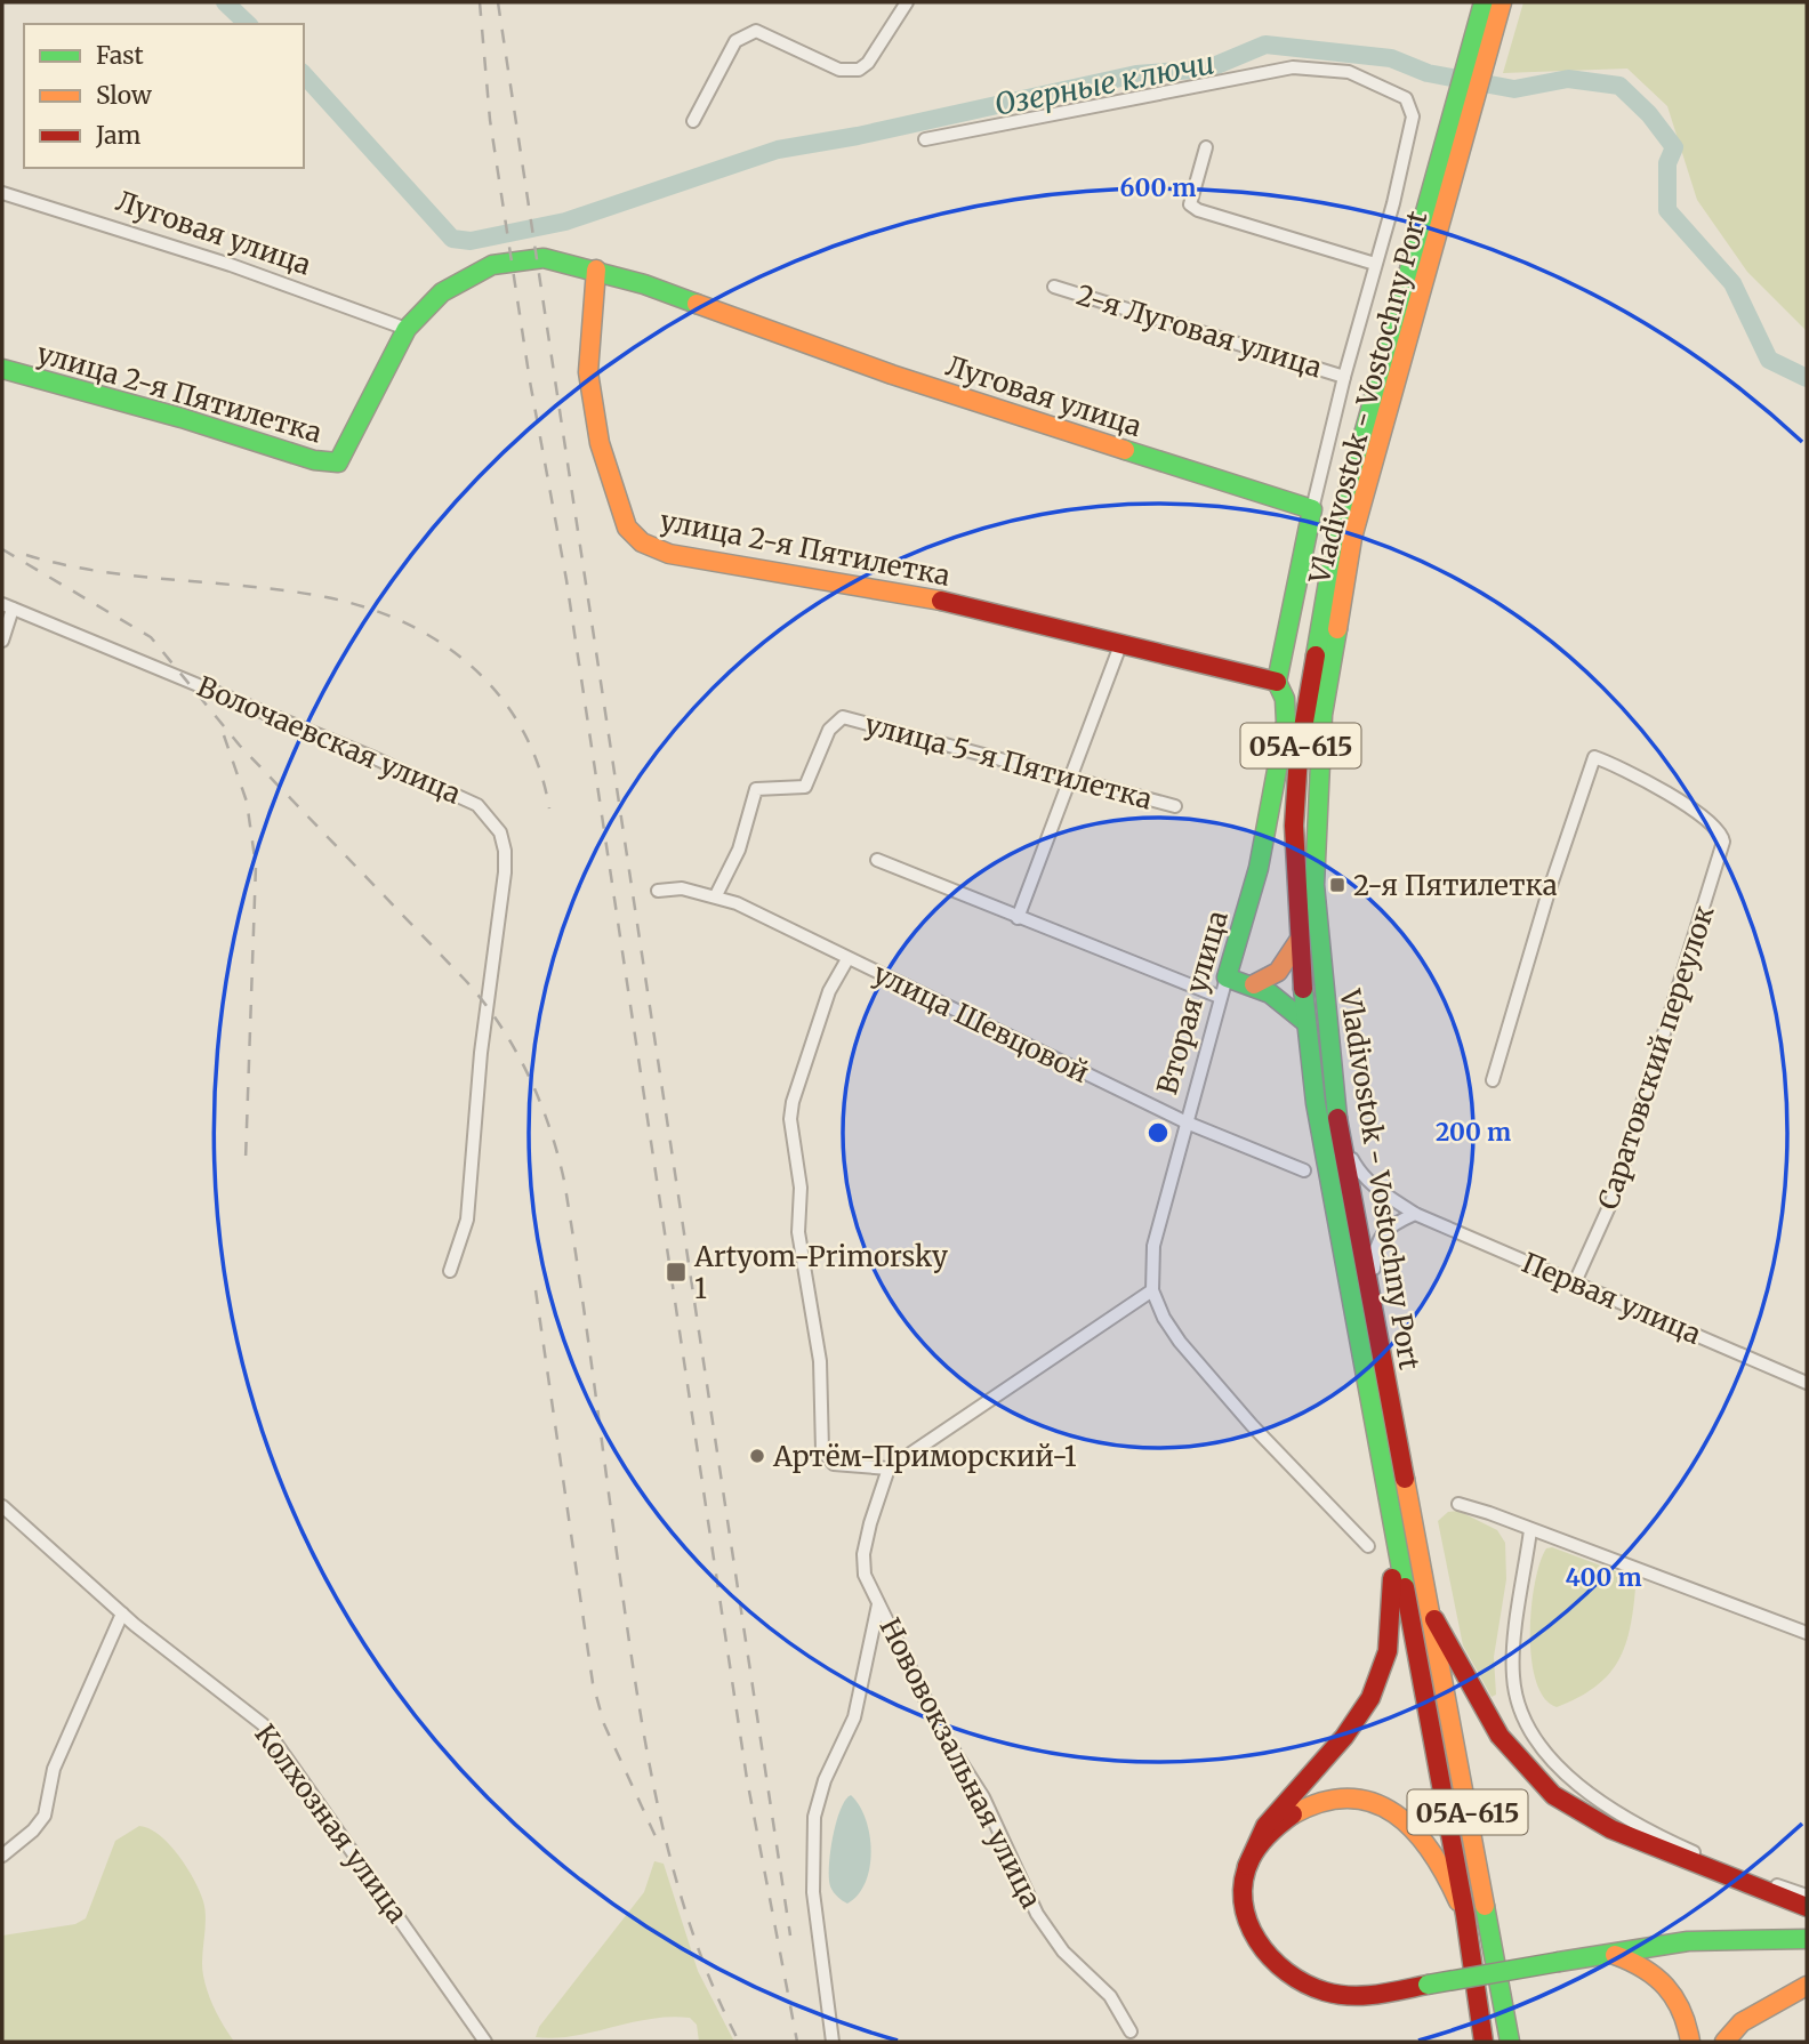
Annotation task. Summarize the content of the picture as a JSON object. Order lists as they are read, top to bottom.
{
  "streets": {
    "main road": [
      "Луговая улица",
      "улица 2-я Пятилетка",
      "Vladivostok - Vostochny Port",
      "05А-615",
      "Вторая улица"
    ],
    "street": [
      "2-я Луговая улица",
      "Волочаевская улица",
      "улица 5-я Пятилетка",
      "улица Шевцовой",
      "Саратовский переулок",
      "Первая улица",
      "Нововокзальная улица",
      "Колхозная улица"
    ]
  },
  "crossings": [
    ["Луговая улица", "улица 2-я Пятилетка"],
    ["улица 2-я Пятилетка", "Вторая улица"],
    ["Vladivostok - Vostochny Port", "Первая улица"],
    ["улица 5-я Пятилетка", "улица Шевцовой"],
    ["Вторая улица", "улица Шевцовой"],
    ["Саратовский переулок", "Первая улица"]
  ],
  "water": ["Озерные ключи"],
  "places": {
    "transit": ["2-я Пятилетка", "Artyom-Primorsky 1"],
    "other": ["Артём-Приморский-1"]
  },
  "legend": ["Fast", "Slow", "Jam"],
  "rings": ["600 m", "200 m", "400 m"]
}
